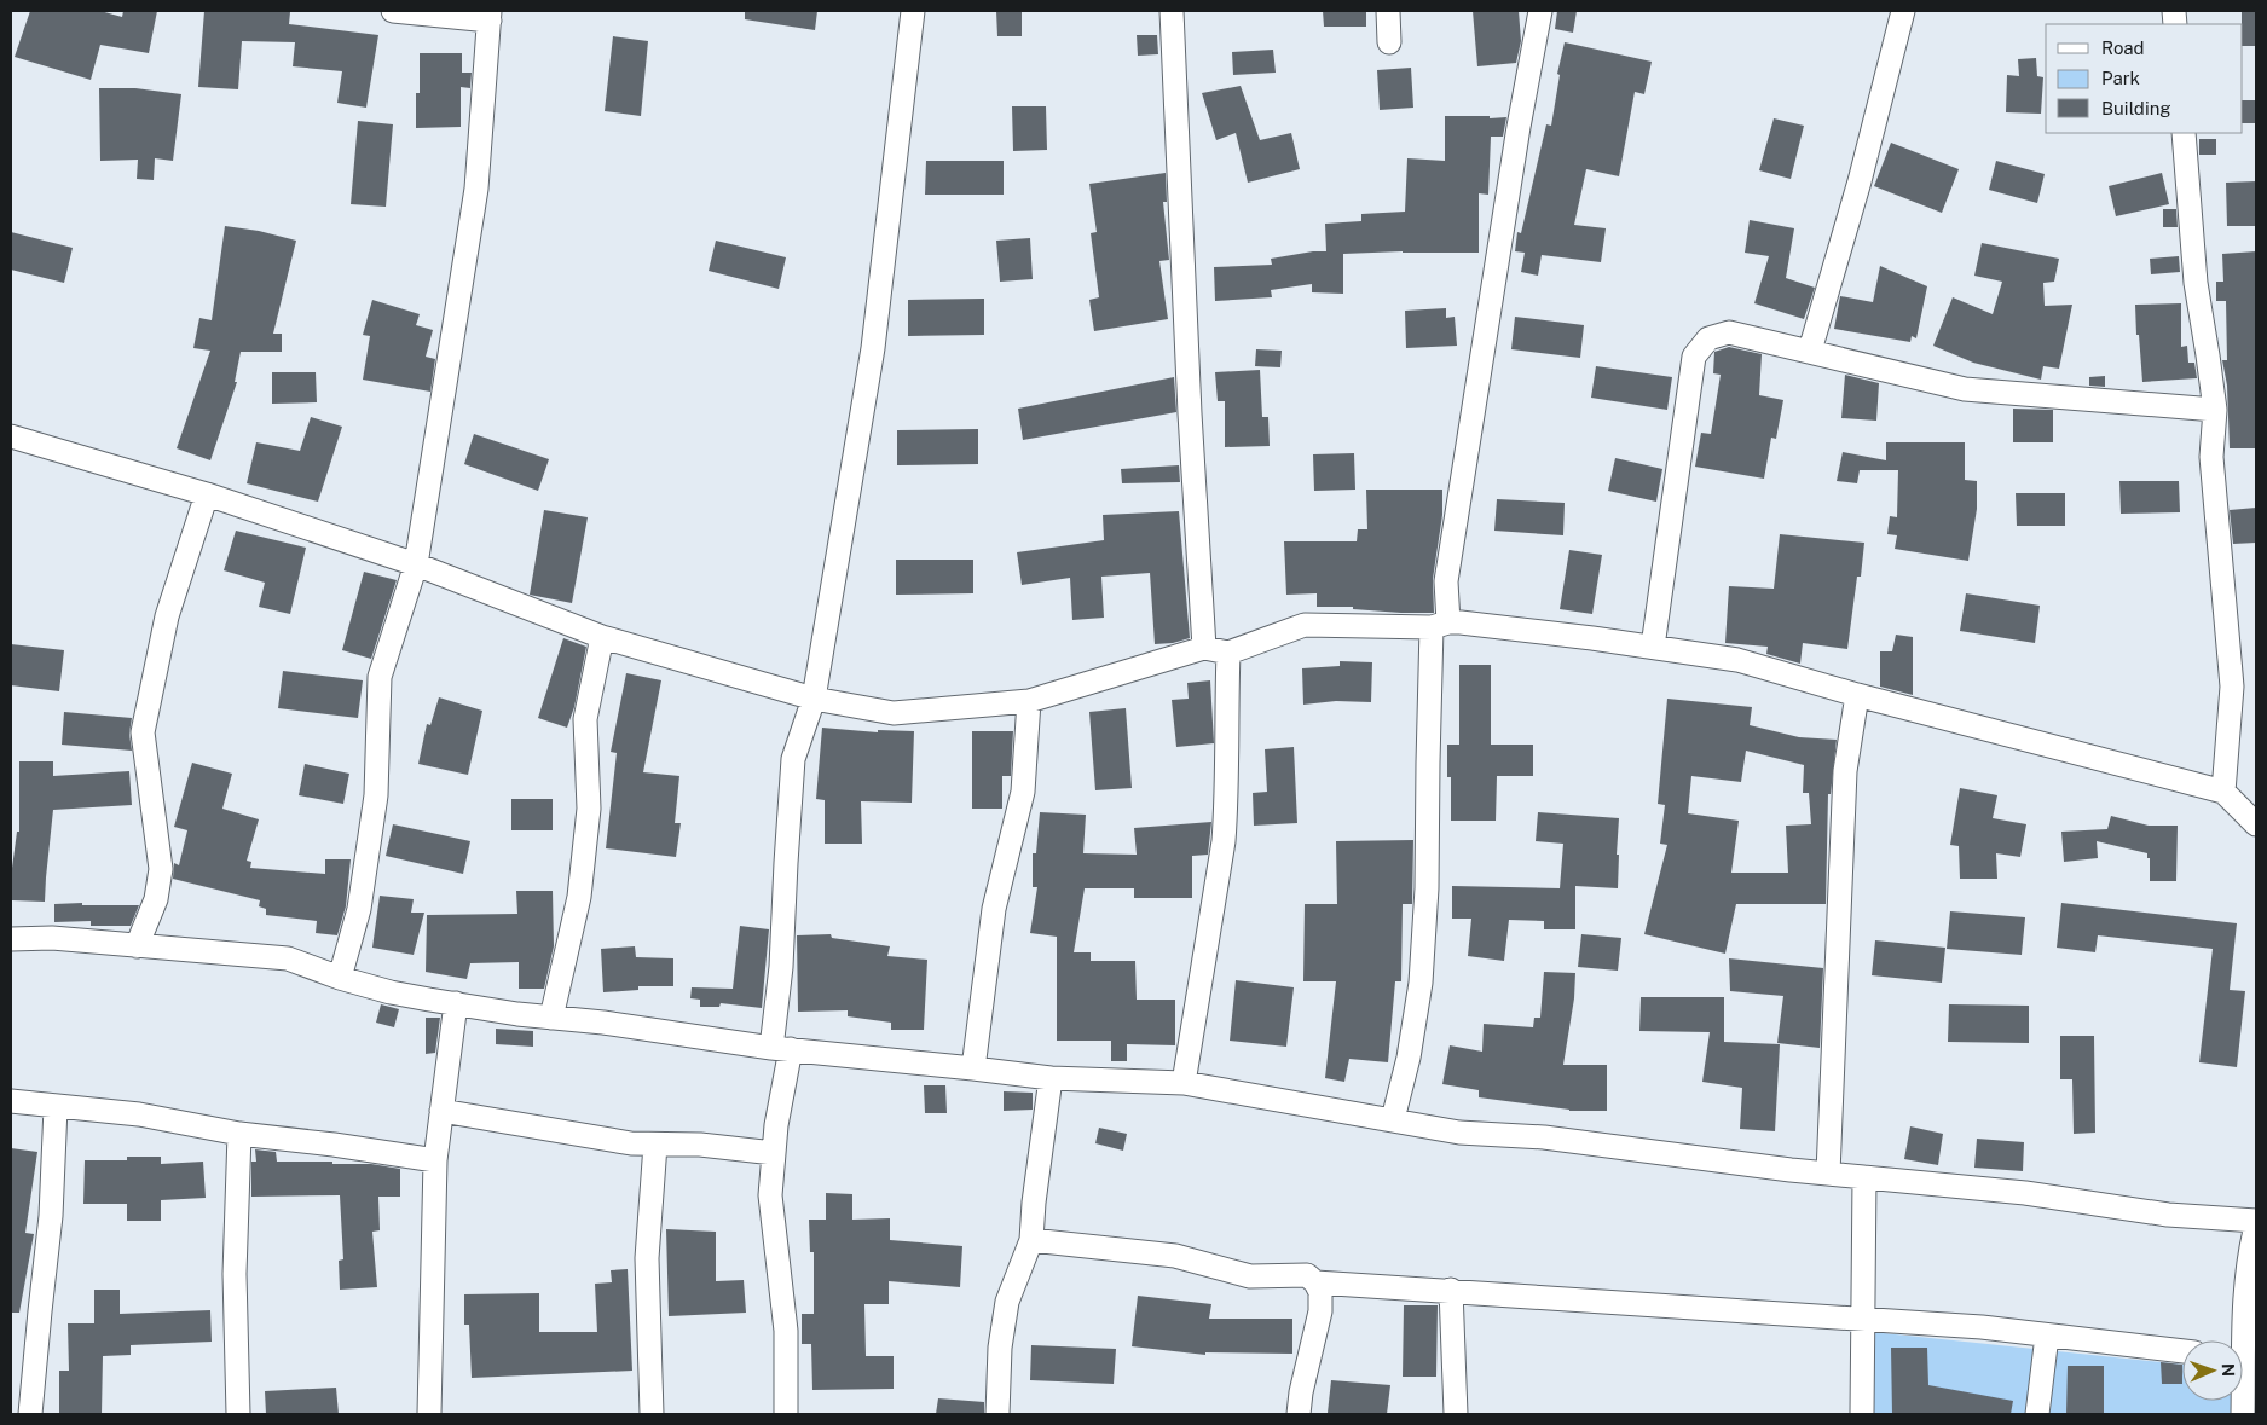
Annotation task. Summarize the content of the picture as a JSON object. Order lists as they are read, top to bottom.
{
  "legend": ["Road", "Park", "Building"],
  "north": "right"
}
